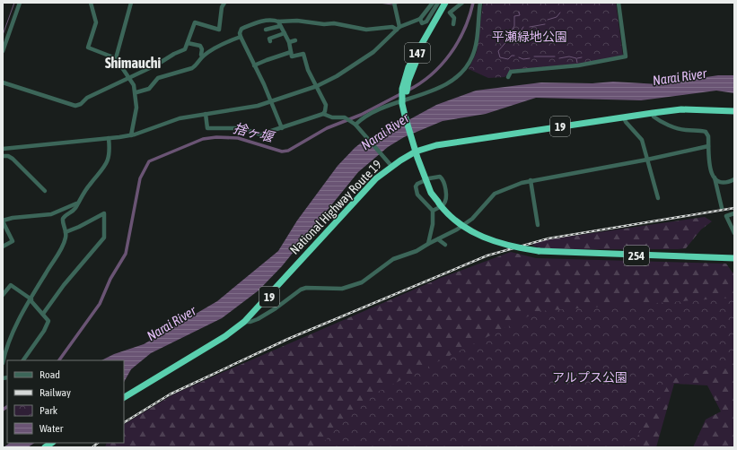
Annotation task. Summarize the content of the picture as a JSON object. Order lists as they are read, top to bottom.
{
  "streets": {
    "highway": [
      "147",
      "19",
      "National Highway Route 19",
      "254"
    ]
  },
  "crossings": [
    ["147", "National Highway Route 19"],
    ["147", "254"],
    ["National Highway Route 19", "254"]
  ],
  "districts": ["Shimauchi"],
  "water": ["Narai River", "捨ヶ堰"],
  "parks": ["平瀬緑地公園", "アルプス公園"],
  "legend": [
    "Road",
    "Railway",
    "Park",
    "Water"
  ]
}
